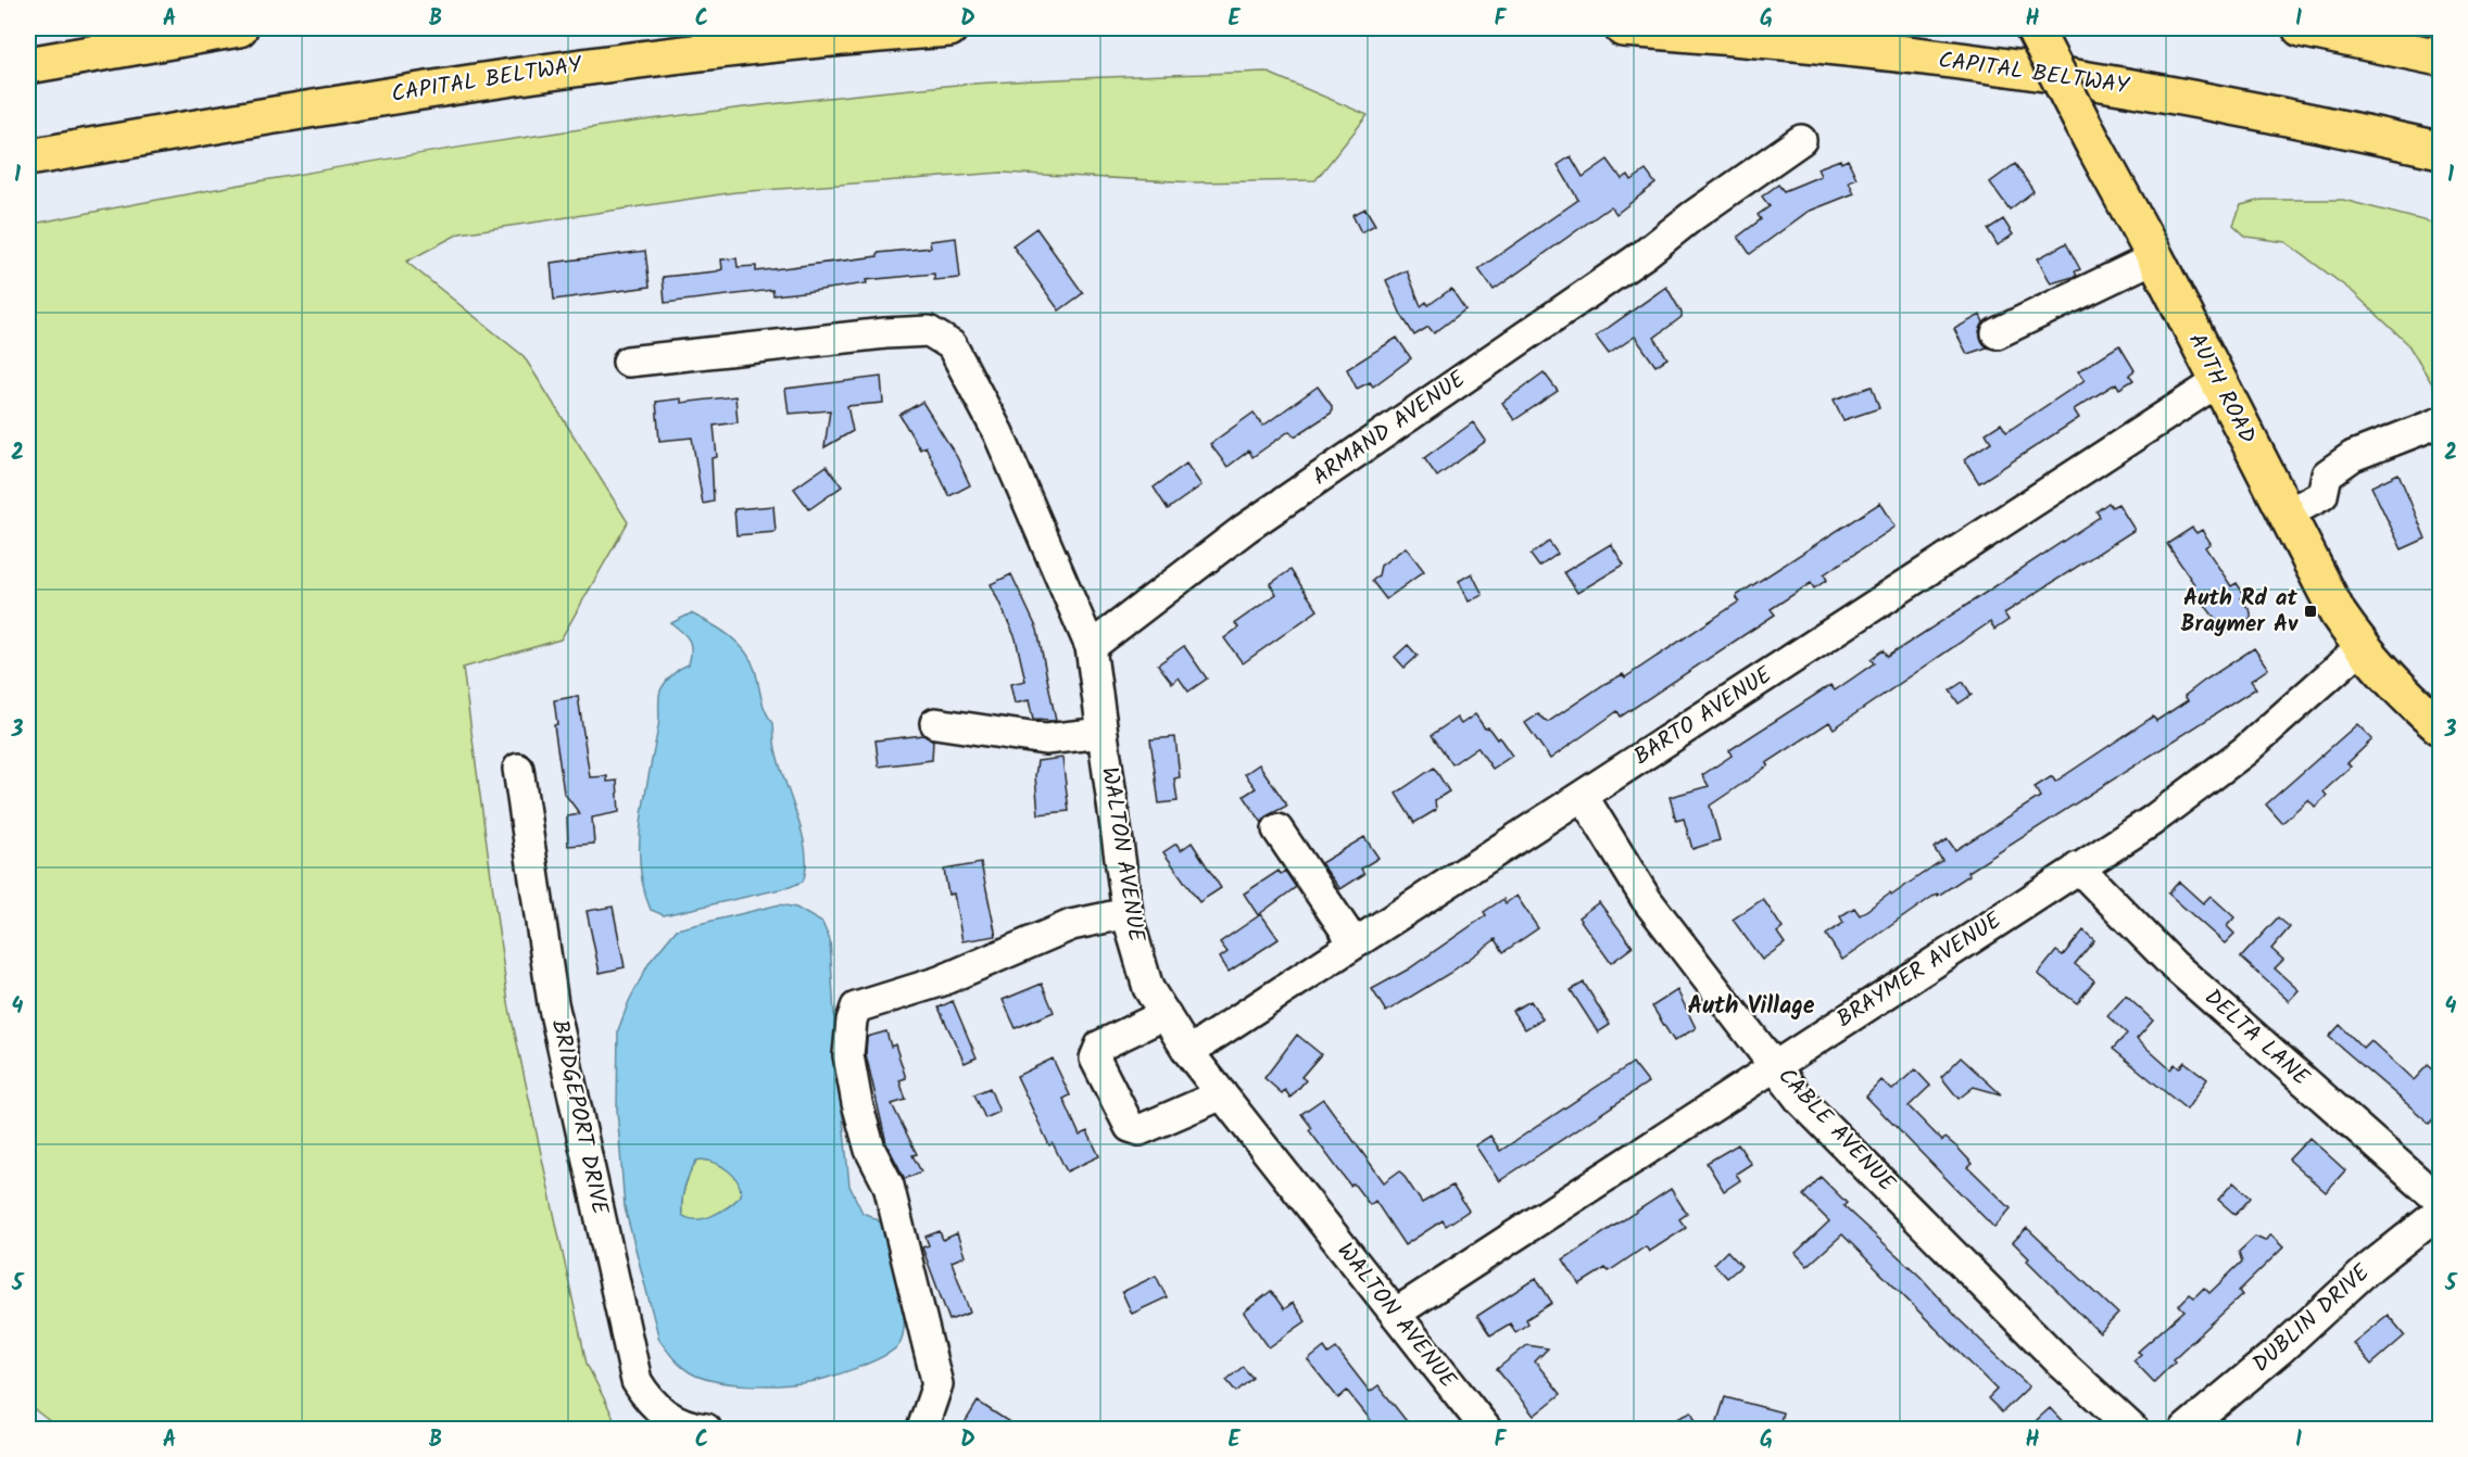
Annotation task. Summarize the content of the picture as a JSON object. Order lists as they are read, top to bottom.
{
  "streets": {
    "main road": ["CAPITAL BELTWAY", "AUTH ROAD"],
    "street": [
      "ARMAND AVENUE",
      "BARTO AVENUE",
      "WALTON AVENUE",
      "BRAYMER AVENUE",
      "DELTA LANE",
      "BRIDGEPORT DRIVE",
      "CABLE AVENUE",
      "DUBLIN DRIVE"
    ]
  },
  "crossings": [
    ["AUTH ROAD", "BARTO AVENUE"],
    ["AUTH ROAD", "BRAYMER AVENUE"],
    ["ARMAND AVENUE", "WALTON AVENUE"],
    ["BARTO AVENUE", "WALTON AVENUE"],
    ["BARTO AVENUE", "CABLE AVENUE"],
    ["WALTON AVENUE", "BRAYMER AVENUE"],
    ["BRAYMER AVENUE", "DELTA LANE"],
    ["BRAYMER AVENUE", "CABLE AVENUE"]
  ],
  "districts": ["Auth Village"],
  "places": {
    "transit": ["Auth Rd at Braymer Av"]
  },
  "grid": {
    "columns": [
      "A",
      "B",
      "C",
      "D",
      "E",
      "F",
      "G",
      "H",
      "I"
    ],
    "rows": [
      "1",
      "2",
      "3",
      "4",
      "5"
    ]
  }
}
